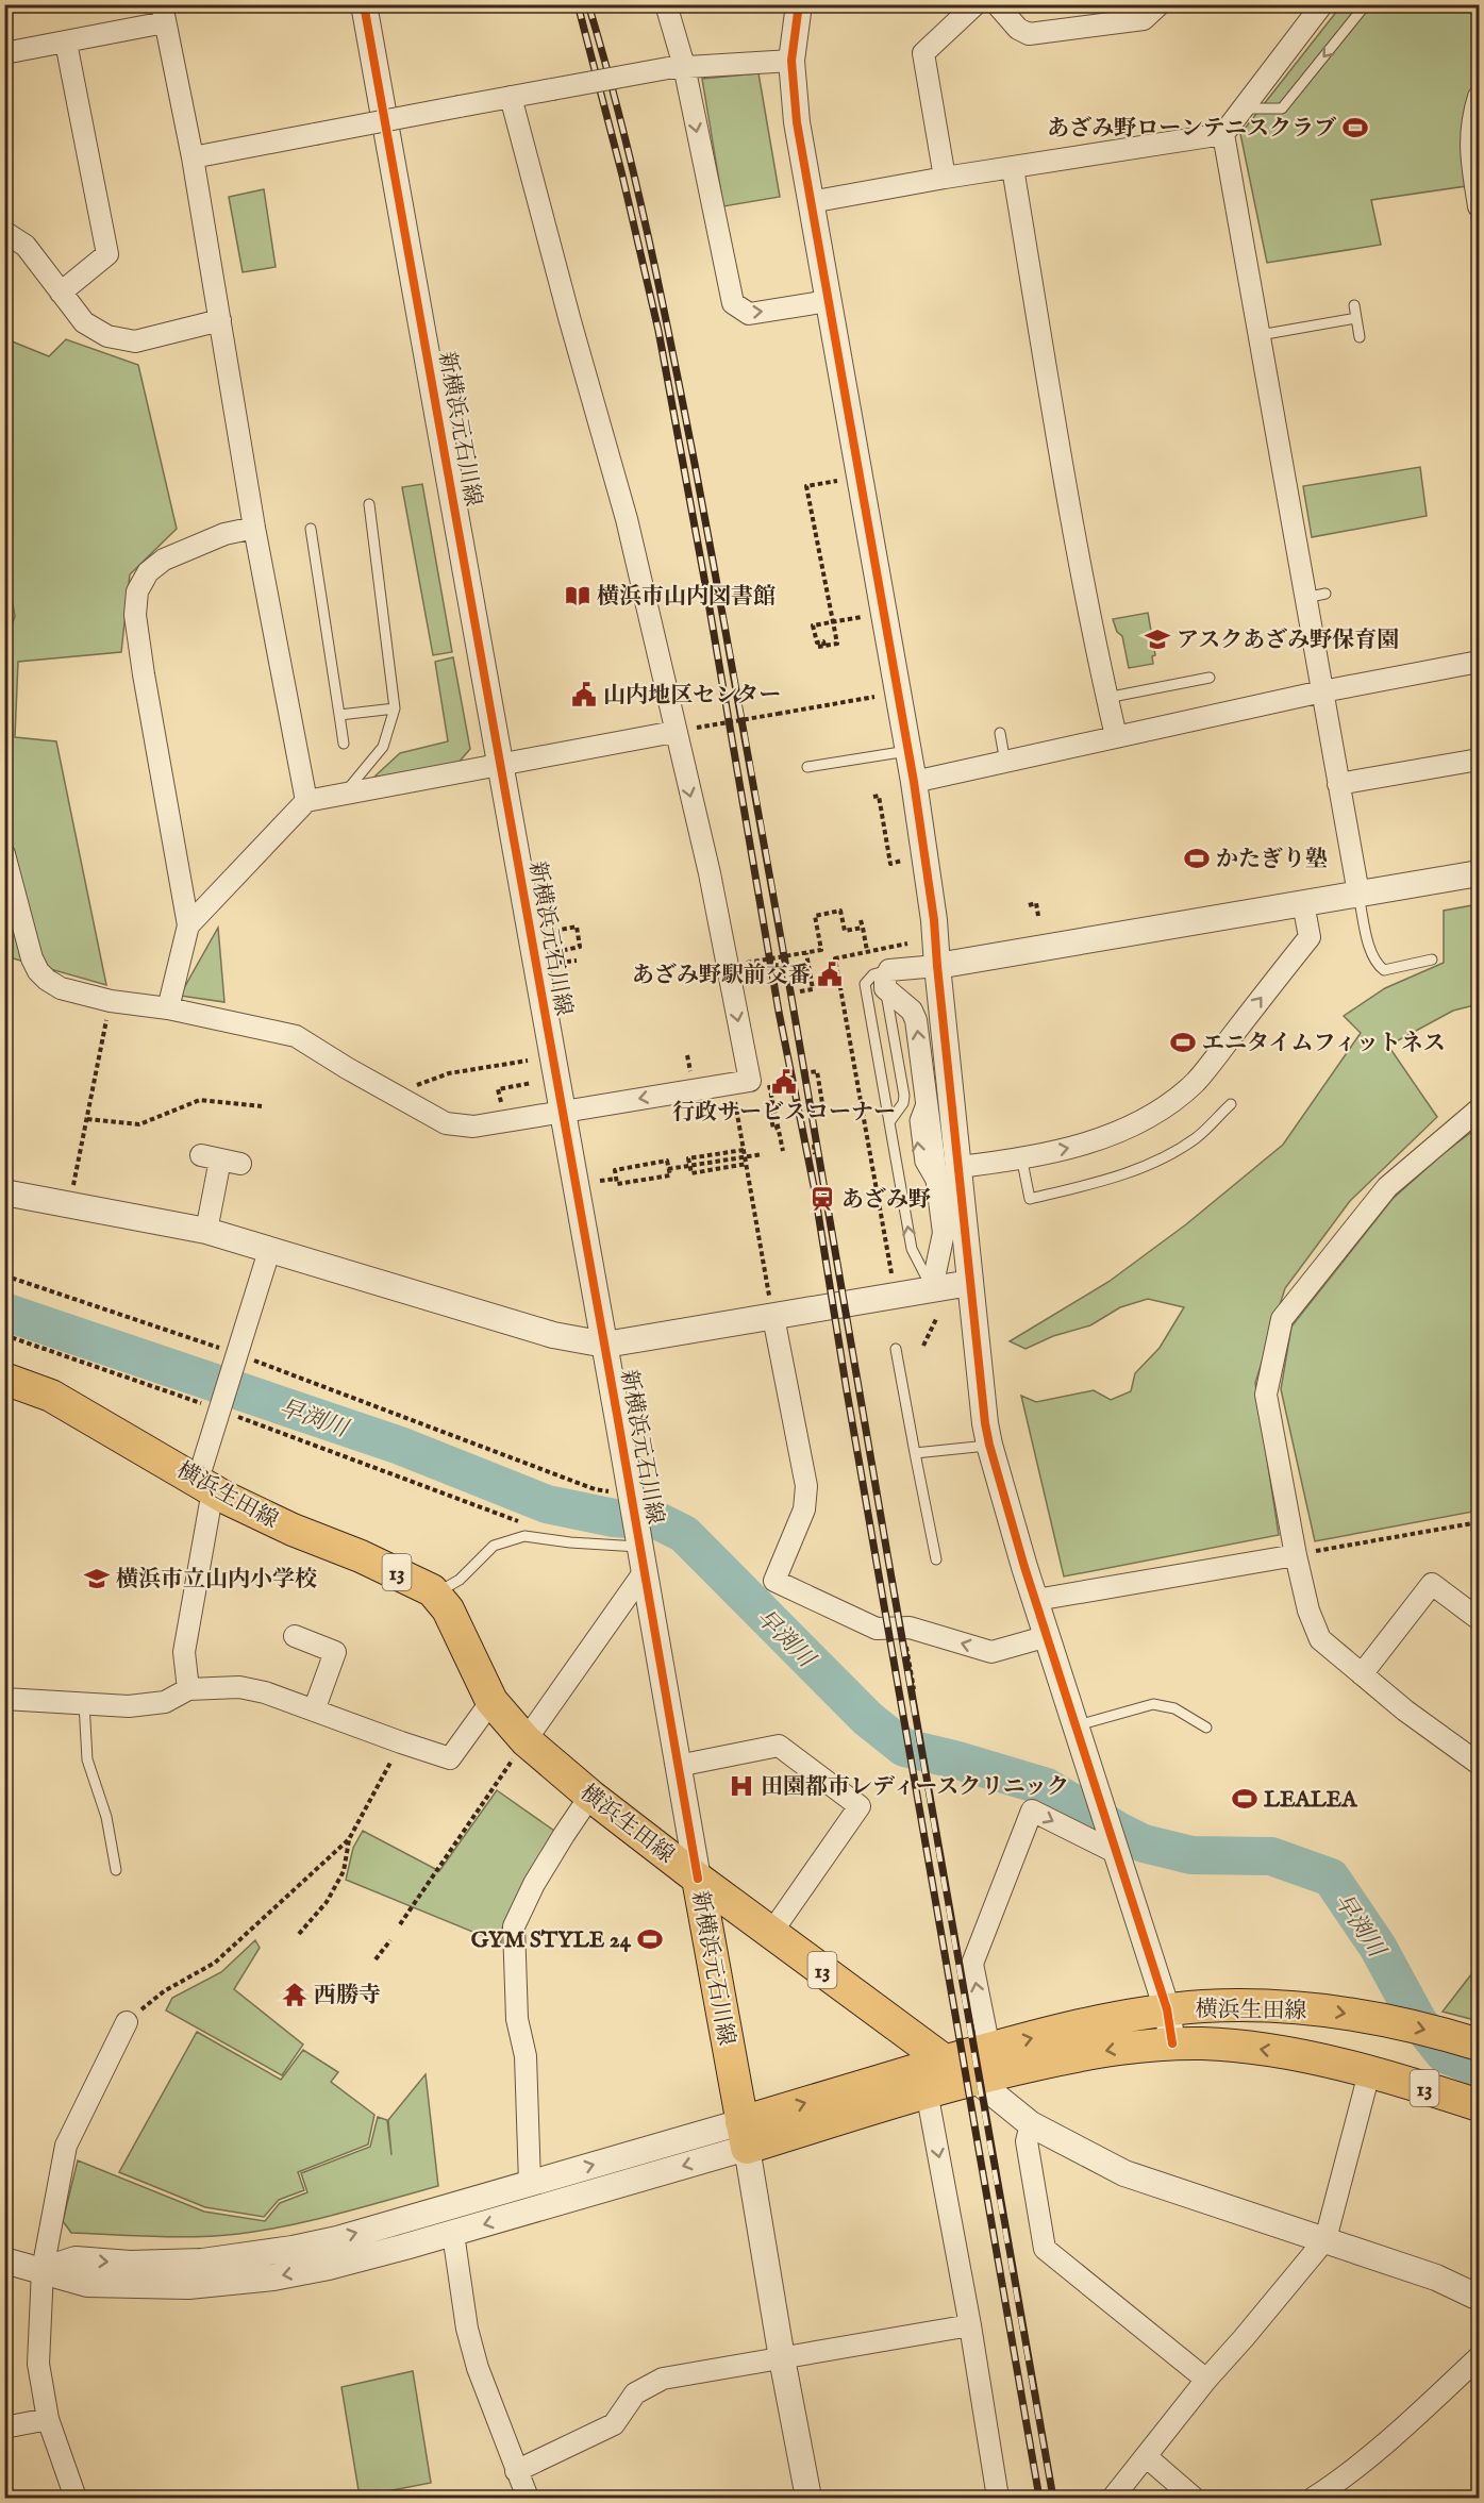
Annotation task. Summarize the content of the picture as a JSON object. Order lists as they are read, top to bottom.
{
  "streets": {
    "main road": ["新横浜元石川線", "横浜生田線", "13"]
  },
  "crossings": [
    ["新横浜元石川線", "横浜生田線"],
    ["新横浜元石川線", "13"],
    ["横浜生田線", "13"]
  ],
  "water": ["早渕川"],
  "places": {
    "sports": [
      "あざみ野ローンテニスクラブ",
      "かたぎり塾",
      "エニタイムフィットネス",
      "LEALEA",
      "GYM STYLE 24"
    ],
    "library": ["横浜市山内図書館"],
    "school or university": ["アスクあざみ野保育園", "横浜市立山内小学校"],
    "public building": ["山内地区センター", "あざみ野駅前交番", "行政サービスコーナー"],
    "station": ["あざみ野"],
    "hospital": ["田園都市レディースクリニック"],
    "temple": ["西勝寺"]
  }
}
